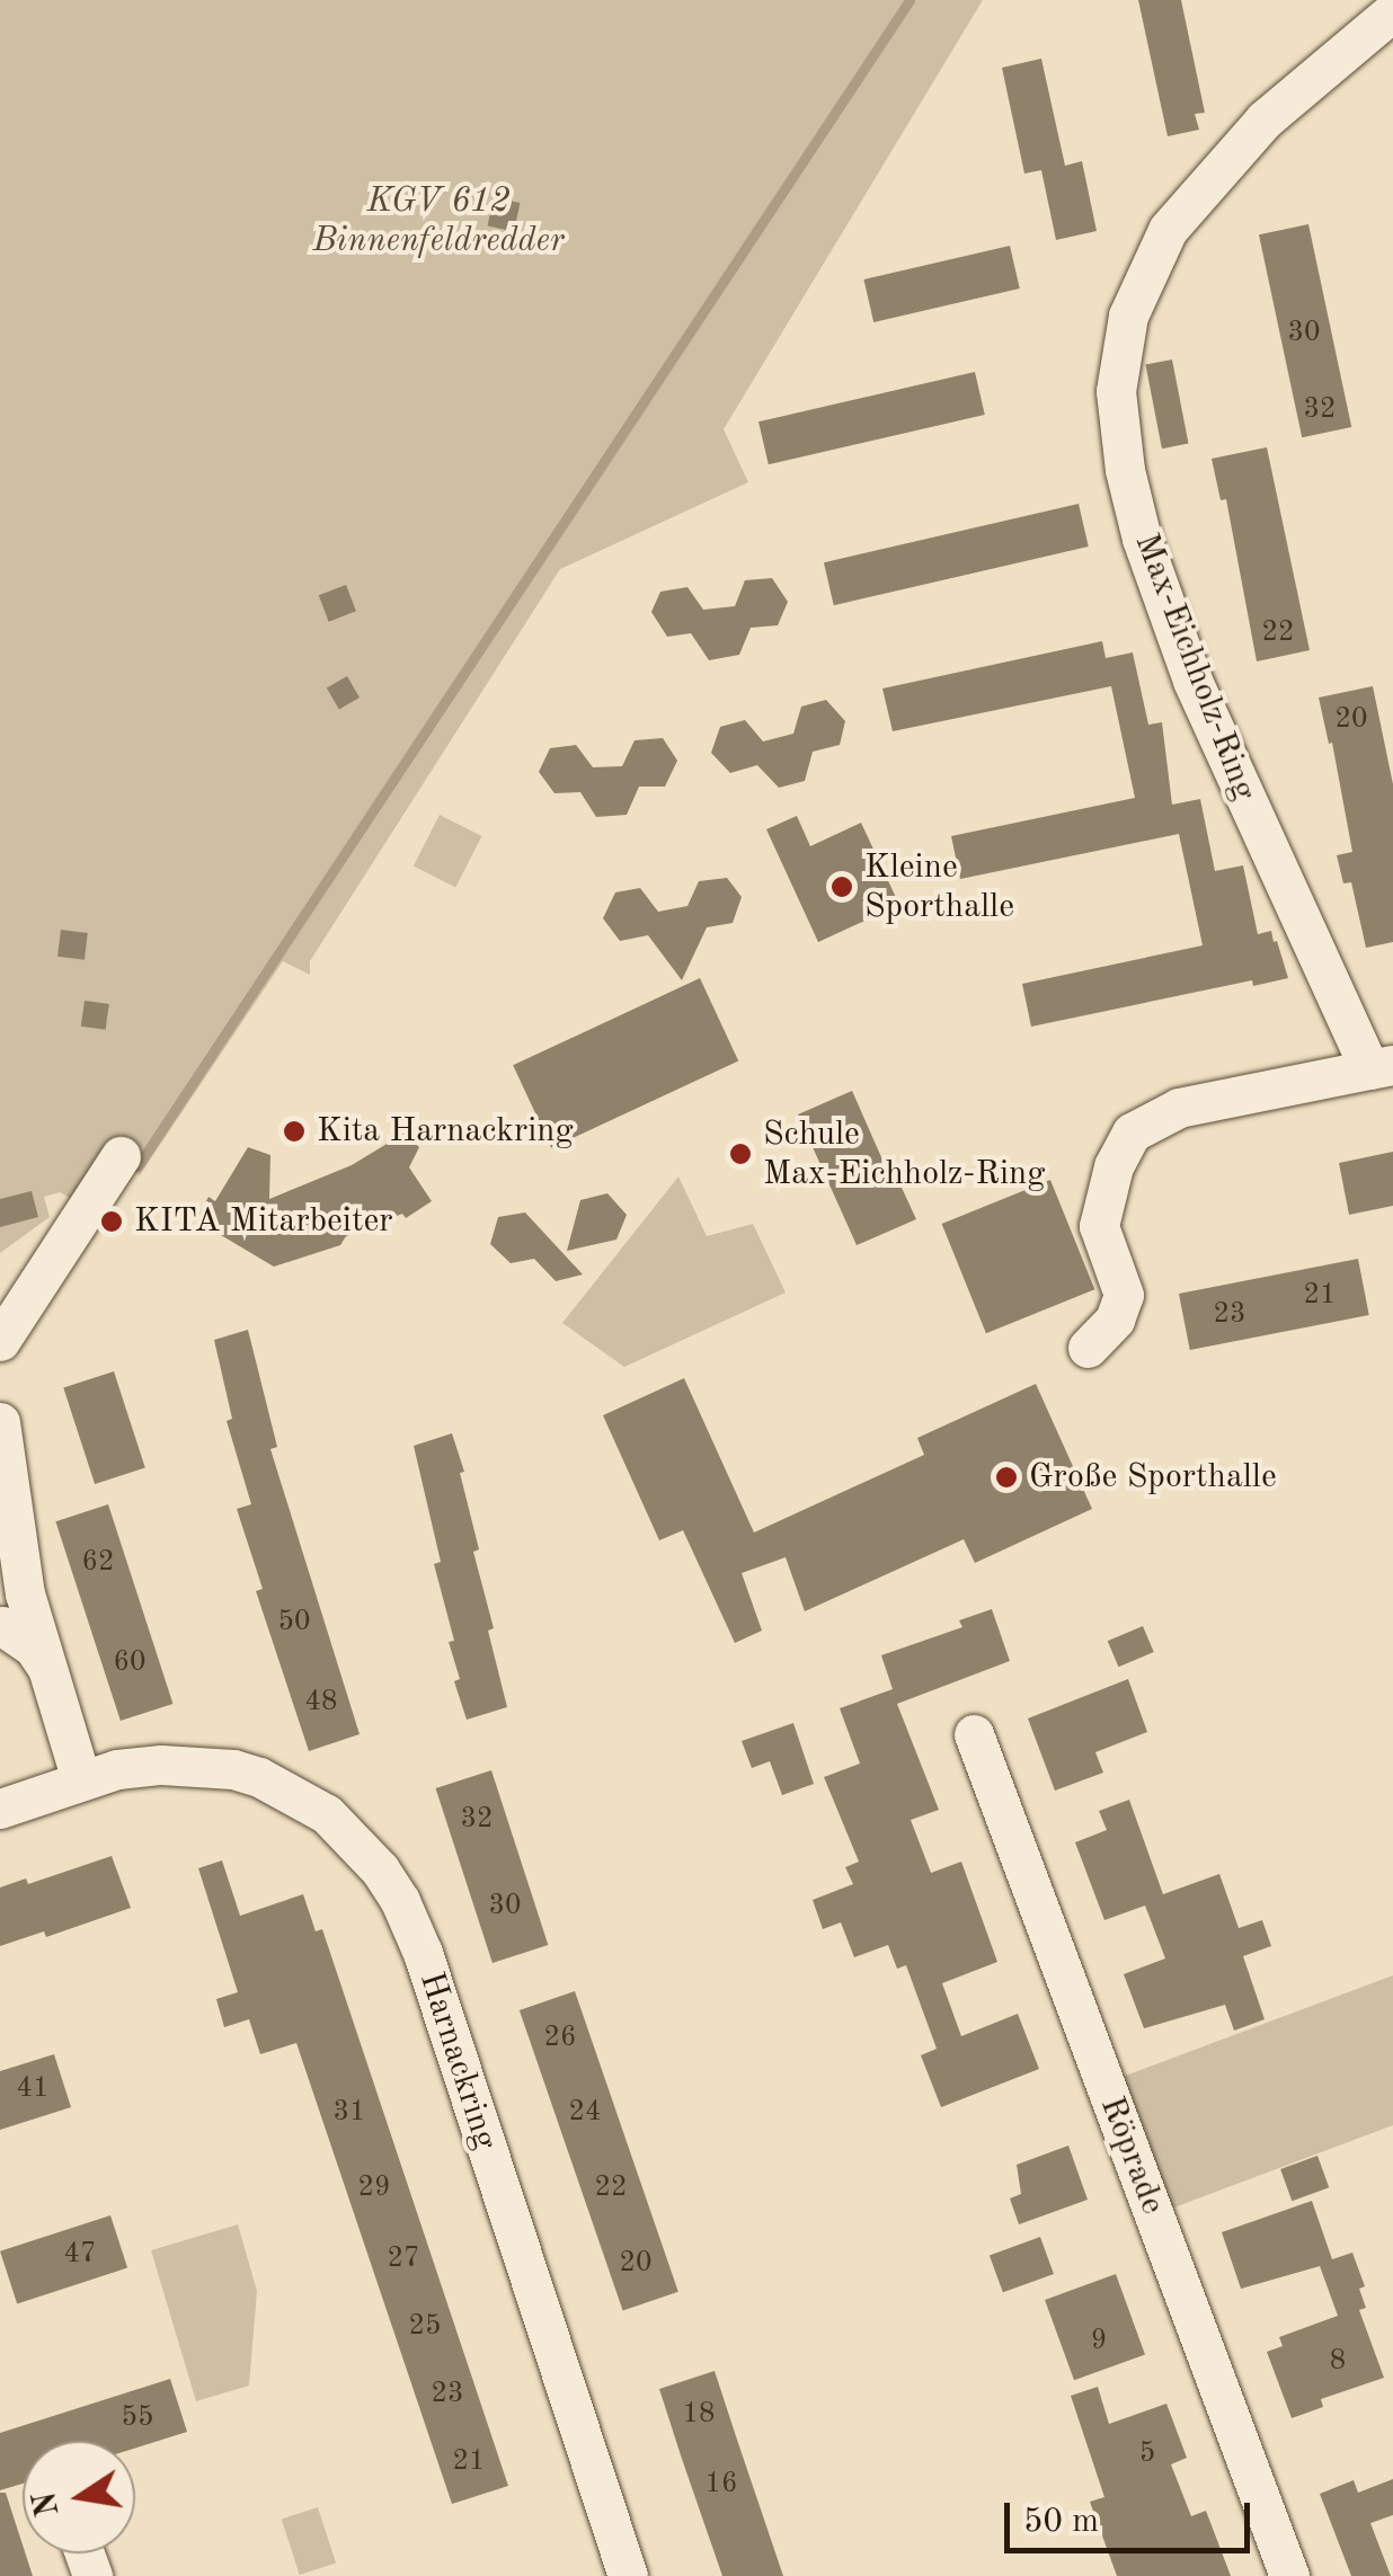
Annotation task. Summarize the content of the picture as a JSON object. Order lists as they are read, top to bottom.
{
  "streets": {
    "street": ["Max-Eichholz-Ring", "Harnackring", "Röprade"]
  },
  "parks": ["KGV 612 Binnenfeldredder"],
  "places": [
    "Kleine Sporthalle",
    "Kita Harnackring",
    "Schule Max-Eichholz-Ring",
    "KITA Mitarbeiter",
    "Große Sporthalle"
  ],
  "house_numbers": [
    "30",
    "32",
    "22",
    "20",
    "21",
    "23",
    "62",
    "50",
    "60",
    "48",
    "32",
    "30",
    "26",
    "41",
    "31",
    "24",
    "29",
    "22",
    "47",
    "27",
    "20",
    "25",
    "9",
    "8",
    "23",
    "18",
    "55",
    "5",
    "21",
    "16"
  ],
  "scale_bar": "50 m",
  "north": "left"
}
